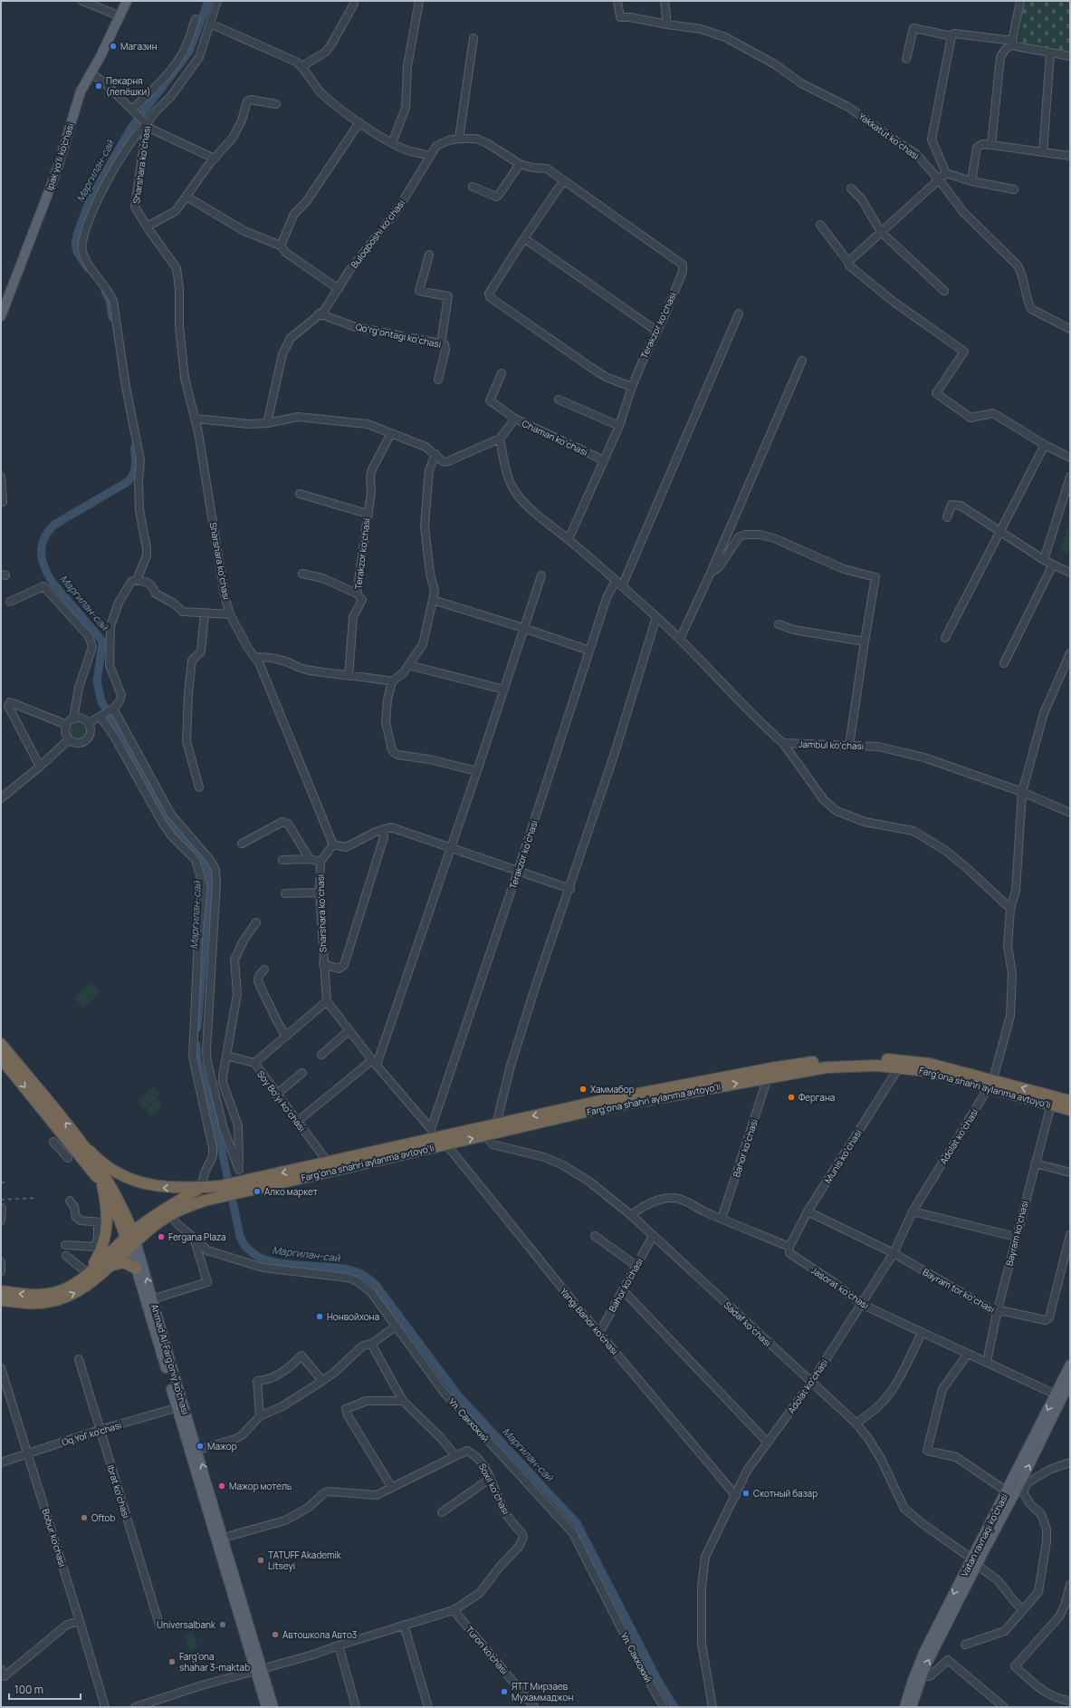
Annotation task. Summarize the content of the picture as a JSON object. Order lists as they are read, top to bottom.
{
  "streets": {
    "highway": ["Farg‘ona shahri aylanma avtoyo‘li", "Ahmad Al-Farg'oniy ko'chasi"],
    "main road": ["Ipak yo'li ko'chasi", "Vatan ravnaqi ko'chasi"],
    "street": [
      "Yakkatut koʻchasi",
      "Sharshara koʻchasi",
      "Buloqboshi koʻchasi",
      "Terakzor koʻchasi",
      "Qoʻrgʻontagi koʻchasi",
      "Chaman koʻchasi",
      "Jambul koʻchasi",
      "Soy Boʻyi koʻchasi",
      "Adolat koʻchasi",
      "Bahor koʻchasi",
      "Munis koʻchasi",
      "Bayram koʻchasi",
      "Bahor ko'chasi",
      "Jasorat koʻchasi",
      "Bayram tor koʻchasi",
      "Yangi Bahor ko'chasi",
      "Sadaf koʻchasi",
      "Ул. Саккокий",
      "Oq Yol' ko'chasi",
      "Soxil koʻchasi",
      "Ibrat koʻchasi",
      "Bobur ko'chasi",
      "Turon ko'chasi"
    ]
  },
  "crossings": [
    ["Sharshara koʻchasi", "Soy Boʻyi koʻchasi"],
    ["Buloqboshi koʻchasi", "Terakzor koʻchasi"],
    ["Buloqboshi koʻchasi", "Qoʻrgʻontagi koʻchasi"],
    ["Terakzor koʻchasi", "Chaman koʻchasi"],
    ["Terakzor koʻchasi", "Farg‘ona shahri aylanma avtoyo‘li"],
    ["Jambul koʻchasi", "Adolat koʻchasi"],
    ["Farg‘ona shahri aylanma avtoyo‘li", "Soy Boʻyi koʻchasi"],
    ["Farg‘ona shahri aylanma avtoyo‘li", "Adolat koʻchasi"],
    ["Farg‘ona shahri aylanma avtoyo‘li", "Bahor koʻchasi"],
    ["Farg‘ona shahri aylanma avtoyo‘li", "Munis koʻchasi"],
    ["Farg‘ona shahri aylanma avtoyo‘li", "Bayram koʻchasi"],
    ["Farg‘ona shahri aylanma avtoyo‘li", "Yangi Bahor ko'chasi"],
    ["Farg‘ona shahri aylanma avtoyo‘li", "Sadaf koʻchasi"],
    ["Adolat koʻchasi", "Jasorat koʻchasi"],
    ["Adolat koʻchasi", "Bayram tor koʻchasi"],
    ["Adolat koʻchasi", "Yangi Bahor ko'chasi"],
    ["Adolat koʻchasi", "Sadaf koʻchasi"],
    ["Munis koʻchasi", "Jasorat koʻchasi"],
    ["Munis koʻchasi", "Bayram tor koʻchasi"],
    ["Bayram koʻchasi", "Jasorat koʻchasi"],
    ["Bayram koʻchasi", "Bayram tor koʻchasi"],
    ["Bahor ko'chasi", "Yangi Bahor ko'chasi"],
    ["Bahor ko'chasi", "Sadaf koʻchasi"],
    ["Jasorat koʻchasi", "Vatan ravnaqi ko'chasi"],
    ["Sadaf koʻchasi", "Vatan ravnaqi ko'chasi"],
    ["Ahmad Al-Farg'oniy ko'chasi", "Oq Yol' ko'chasi"],
    ["Oq Yol' ko'chasi", "Ibrat koʻchasi"],
    ["Oq Yol' ko'chasi", "Bobur ko'chasi"],
    ["Soxil koʻchasi", "Turon ko'chasi"]
  ],
  "water": ["Маргилан-сай"],
  "places": [
    "Магазин",
    "Пекарня (лепёшки)",
    "Хаммабор",
    "Фергана",
    "Алко маркет",
    "Fergana Plaza",
    "Нонвойхона",
    "Мажор",
    "Мажор мотель",
    "Скотный базар",
    "Oftob",
    "TATUFF Akademik Litseyi",
    "Universalbank",
    "Автошкола Авто3",
    "Farg'ona shahar 3-maktab",
    "ЯТТ Мирзаев Мухаммаджон"
  ],
  "scale_bar": "100 m"
}
